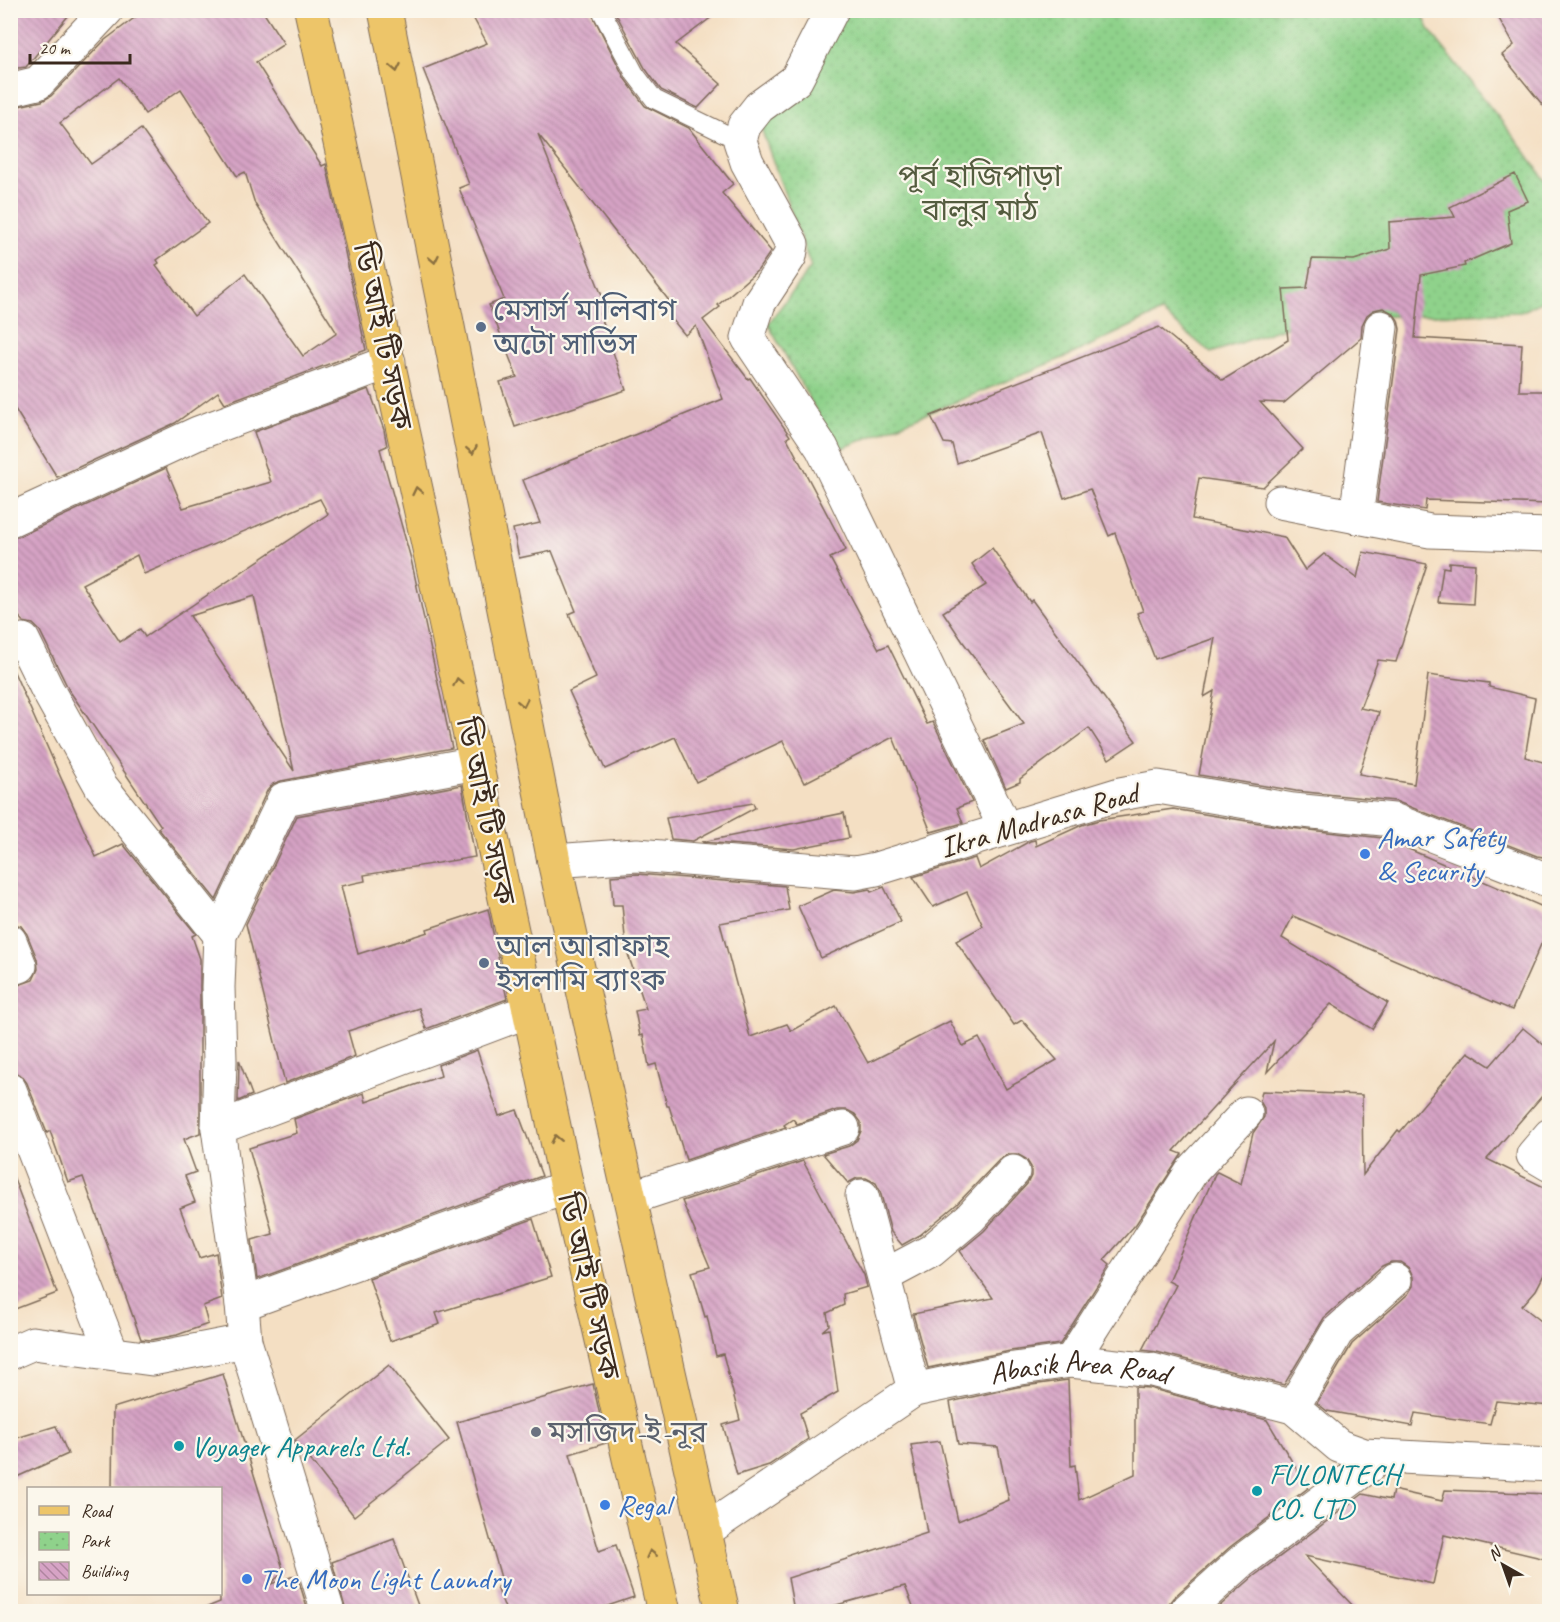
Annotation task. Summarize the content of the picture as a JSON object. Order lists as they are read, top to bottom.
{
  "streets": {
    "main road": ["ডি আই টি সড়ক"],
    "street": ["Ikra Madrasa Road", "Abasik Area Road"]
  },
  "crossings": [
    ["ডি আই টি সড়ক", "Ikra Madrasa Road"],
    ["ডি আই টি সড়ক", "Abasik Area Road"]
  ],
  "parks": ["পূর্ব হাজিপাড়া বালুর মাঠ"],
  "places": [
    "মেসার্স মালিবাগ অটো সার্ভিস",
    "Amar Safety & Security",
    "আল আরাফাহ ইসলামি ব্যাংক",
    "মসজিদ-ই-নূর",
    "Voyager Apparels Ltd.",
    "FULONTECH CO. LTD",
    "Regal",
    "The Moon Light Laundry"
  ],
  "legend": ["Road", "Park", "Building"],
  "scale_bar": "20 m",
  "north": "top left"
}
